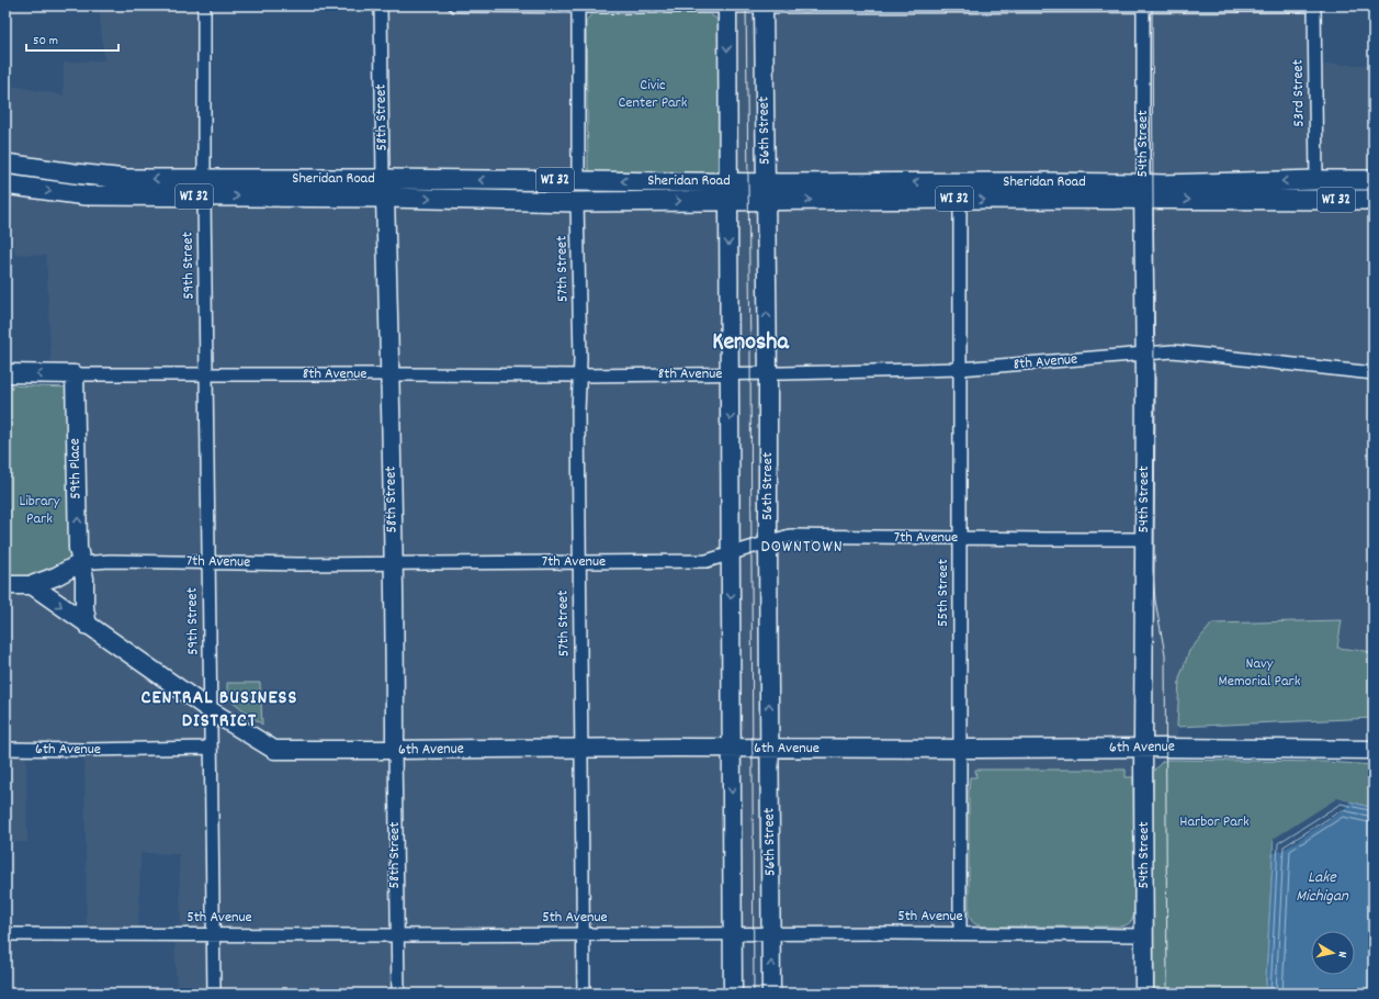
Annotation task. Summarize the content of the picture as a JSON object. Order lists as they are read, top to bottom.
{
  "streets": {
    "main road": ["Sheridan Road", "WI 32"],
    "street": [
      "53rd Street",
      "58th Street",
      "56th Street",
      "54th Street",
      "59th Street",
      "57th Street",
      "8th Avenue",
      "59th Place",
      "7th Avenue",
      "55th Street",
      "6th Avenue",
      "5th Avenue"
    ]
  },
  "crossings": [
    ["53rd Street", "Sheridan Road"],
    ["58th Street", "Sheridan Road"],
    ["58th Street", "8th Avenue"],
    ["58th Street", "7th Avenue"],
    ["58th Street", "6th Avenue"],
    ["58th Street", "5th Avenue"],
    ["56th Street", "Sheridan Road"],
    ["56th Street", "8th Avenue"],
    ["56th Street", "7th Avenue"],
    ["56th Street", "6th Avenue"],
    ["56th Street", "5th Avenue"],
    ["54th Street", "Sheridan Road"],
    ["54th Street", "8th Avenue"],
    ["54th Street", "7th Avenue"],
    ["54th Street", "6th Avenue"],
    ["54th Street", "5th Avenue"],
    ["Sheridan Road", "59th Street"],
    ["Sheridan Road", "57th Street"],
    ["Sheridan Road", "55th Street"],
    ["59th Street", "8th Avenue"],
    ["59th Street", "7th Avenue"],
    ["59th Street", "6th Avenue"],
    ["59th Street", "5th Avenue"],
    ["57th Street", "8th Avenue"],
    ["57th Street", "7th Avenue"],
    ["57th Street", "6th Avenue"],
    ["57th Street", "5th Avenue"],
    ["8th Avenue", "59th Place"],
    ["8th Avenue", "55th Street"],
    ["59th Place", "7th Avenue"],
    ["59th Place", "6th Avenue"],
    ["7th Avenue", "55th Street"],
    ["7th Avenue", "6th Avenue"],
    ["55th Street", "6th Avenue"],
    ["55th Street", "5th Avenue"]
  ],
  "one_way": ["59th Place"],
  "districts": ["Kenosha", "DOWNTOWN", "CENTRAL BUSINESS DISTRICT"],
  "water": ["Lake Michigan"],
  "parks": [
    "Civic Center Park",
    "Library Park",
    "Navy Memorial Park",
    "Harbor Park"
  ],
  "scale_bar": "50 m",
  "north": "right"
}
